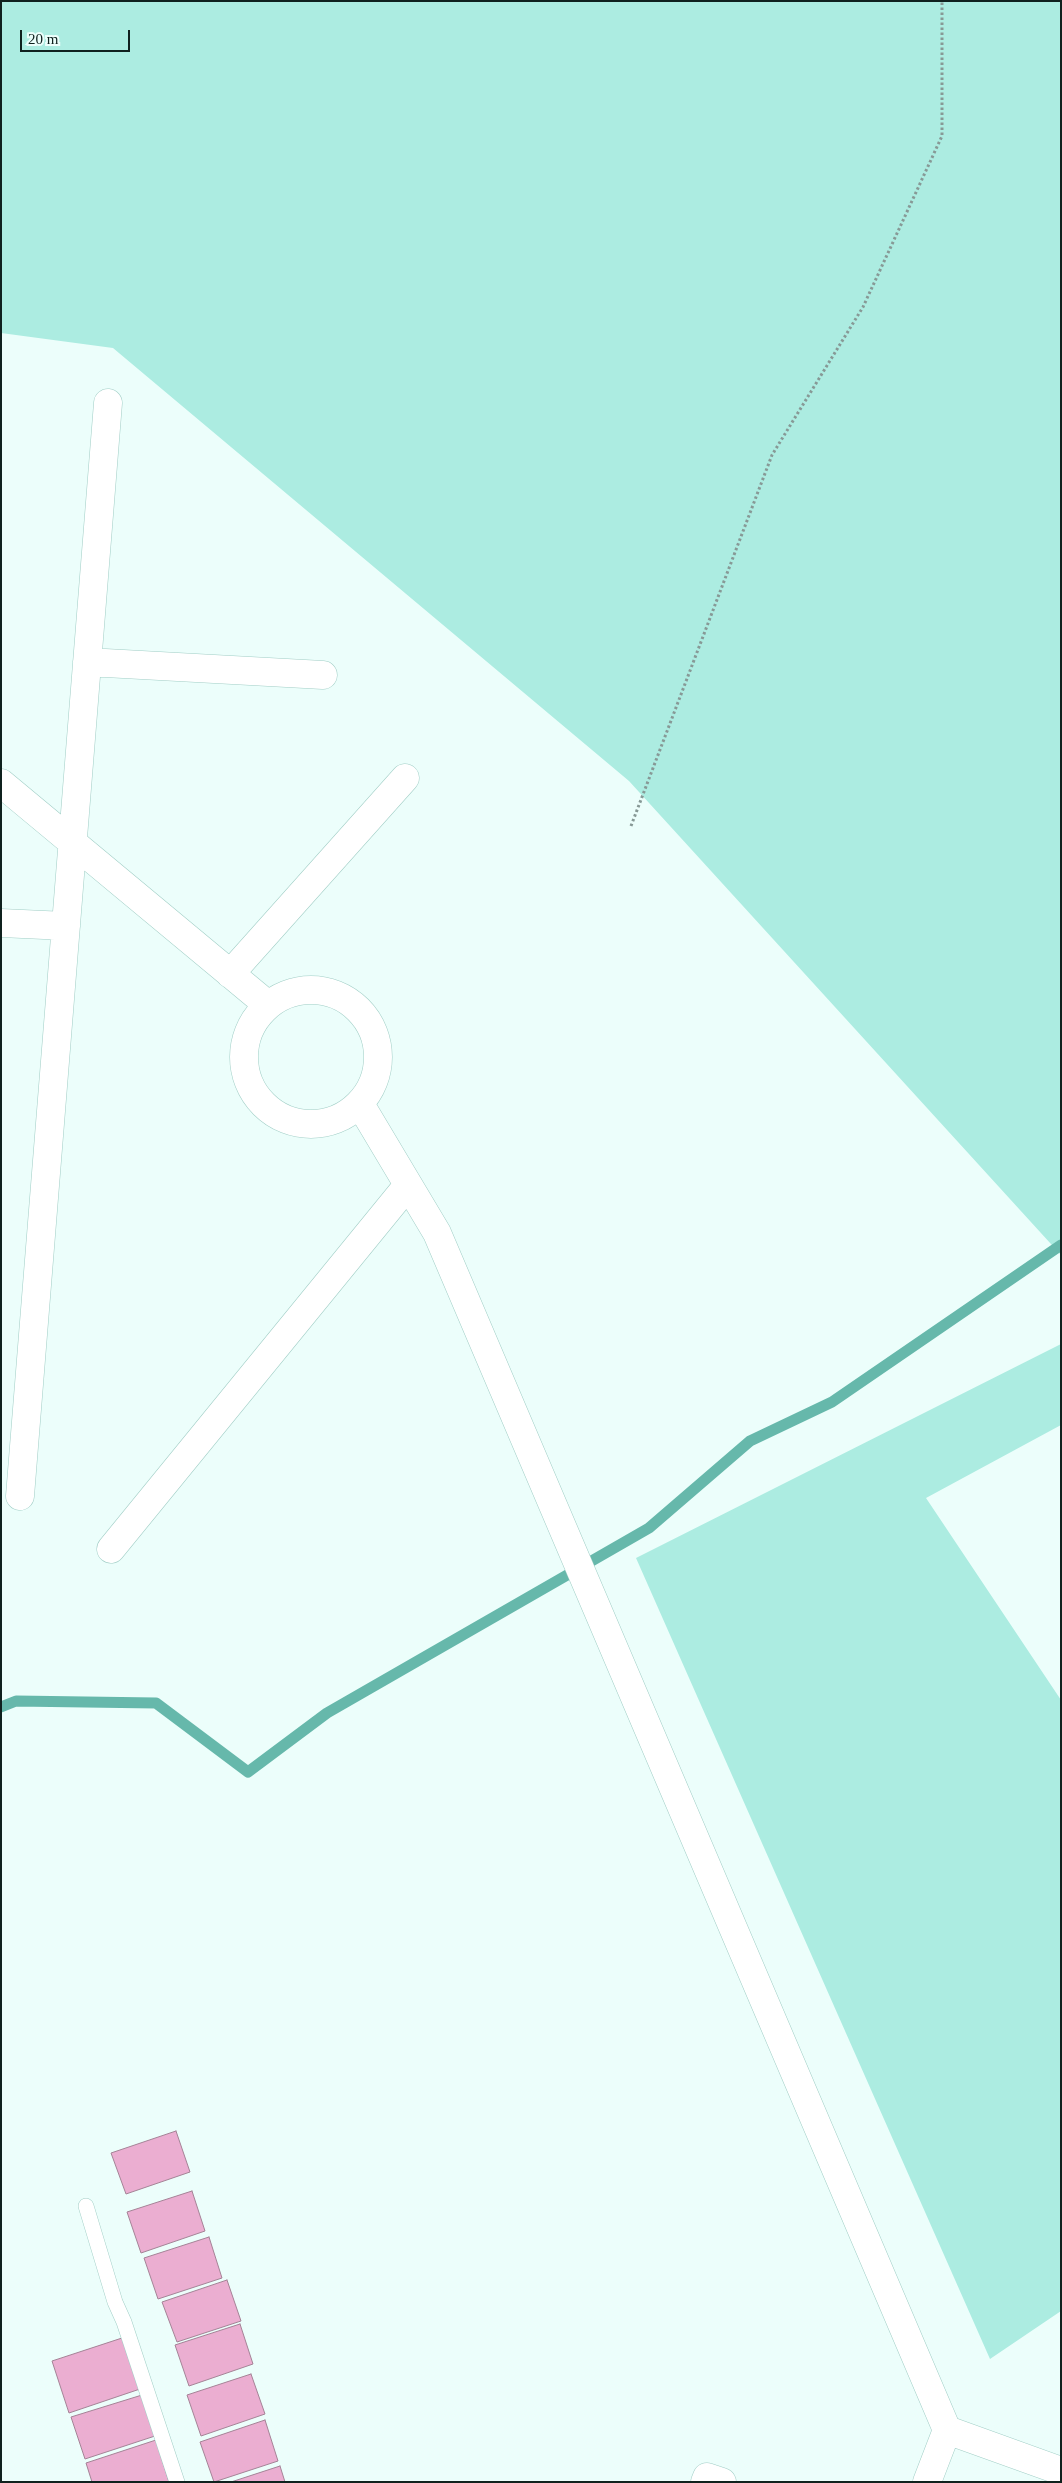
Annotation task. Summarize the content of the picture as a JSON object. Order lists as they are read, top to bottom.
{
  "scale_bar": "20 m"
}
